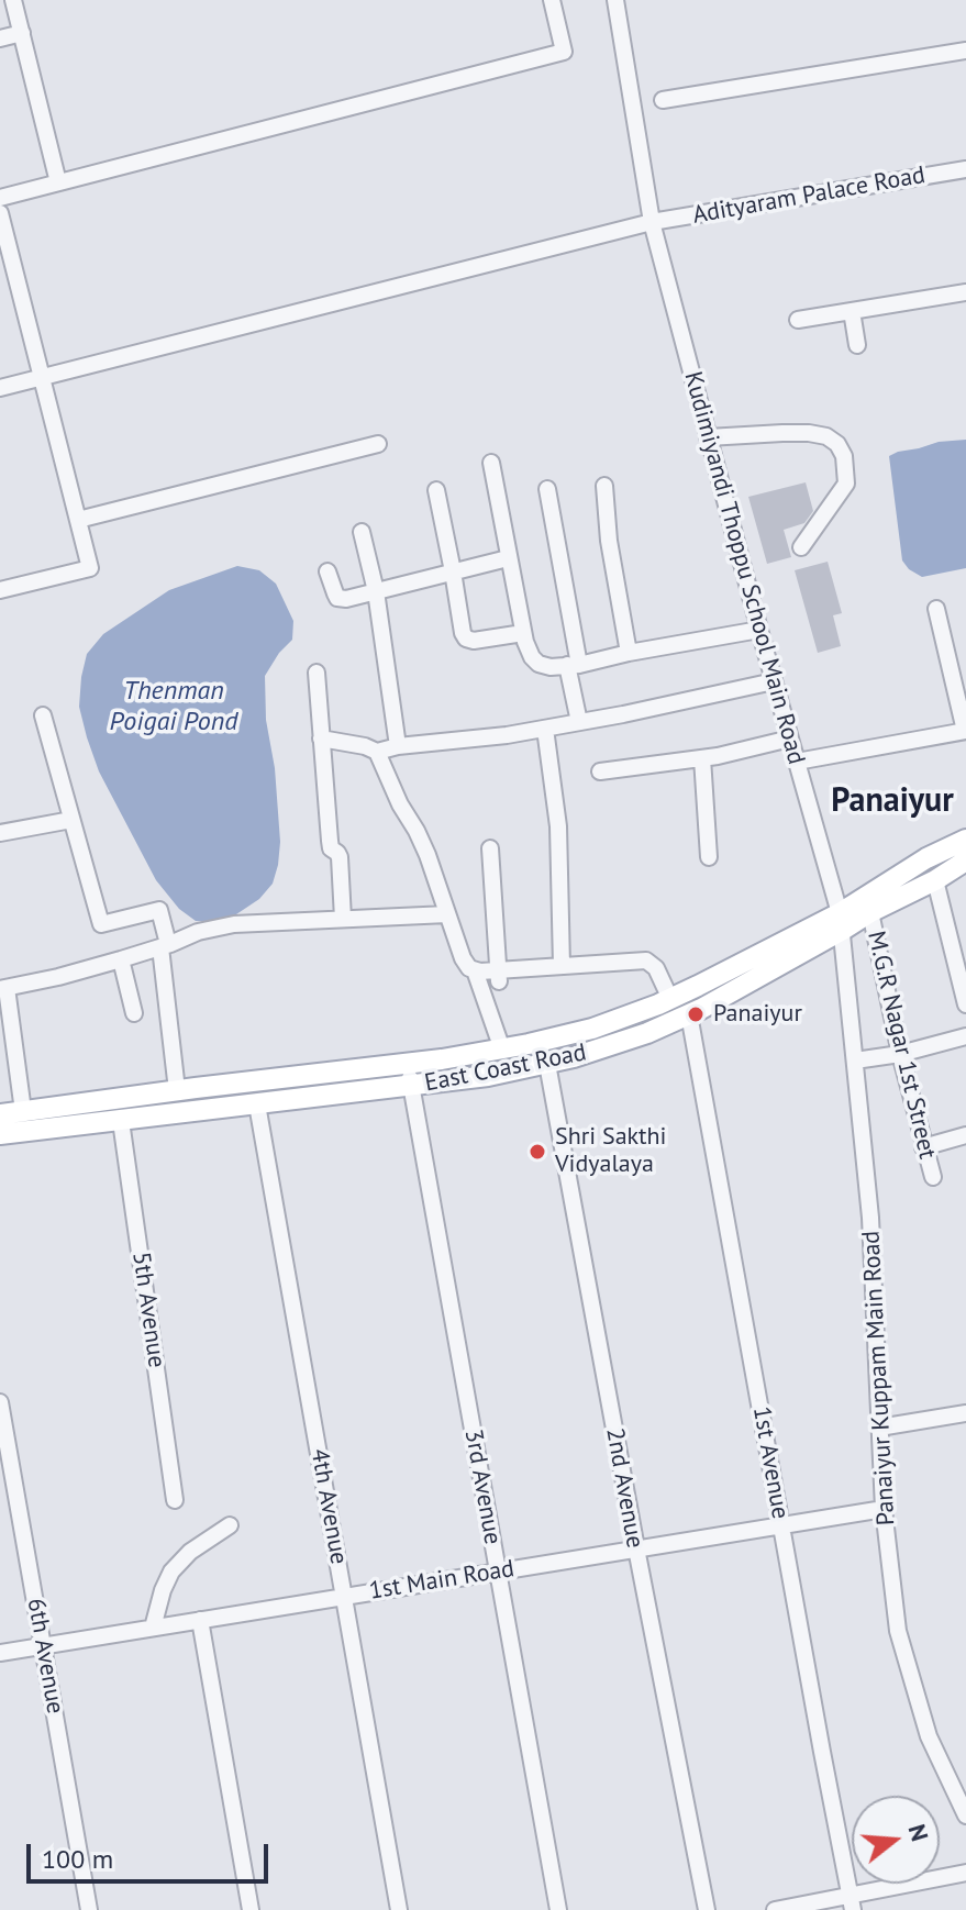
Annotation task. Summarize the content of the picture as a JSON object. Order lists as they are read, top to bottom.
{
  "streets": {
    "main road": ["East Coast Road"],
    "street": [
      "Adityaram Palace Road",
      "Kudimiyandi Thoppu School Main Road",
      "M.G.R Nagar 1st Street",
      "5th Avenue",
      "Panaiyur Kuppam Main Road",
      "1st Avenue",
      "3rd Avenue",
      "2nd Avenue",
      "4th Avenue",
      "1st Main Road",
      "6th Avenue"
    ]
  },
  "crossings": [
    ["Adityaram Palace Road", "Kudimiyandi Thoppu School Main Road"],
    ["Kudimiyandi Thoppu School Main Road", "East Coast Road"],
    ["Kudimiyandi Thoppu School Main Road", "Panaiyur Kuppam Main Road"],
    ["M.G.R Nagar 1st Street", "East Coast Road"],
    ["East Coast Road", "5th Avenue"],
    ["East Coast Road", "Panaiyur Kuppam Main Road"],
    ["East Coast Road", "1st Avenue"],
    ["East Coast Road", "3rd Avenue"],
    ["East Coast Road", "2nd Avenue"],
    ["East Coast Road", "4th Avenue"],
    ["Panaiyur Kuppam Main Road", "1st Main Road"],
    ["1st Avenue", "1st Main Road"],
    ["3rd Avenue", "1st Main Road"],
    ["2nd Avenue", "1st Main Road"],
    ["4th Avenue", "1st Main Road"],
    ["1st Main Road", "6th Avenue"]
  ],
  "districts": ["Panaiyur"],
  "water": ["Thenman Poigai Pond"],
  "places": ["Panaiyur", "Shri Sakthi Vidyalaya"],
  "scale_bar": "100 m",
  "north": "right"
}
